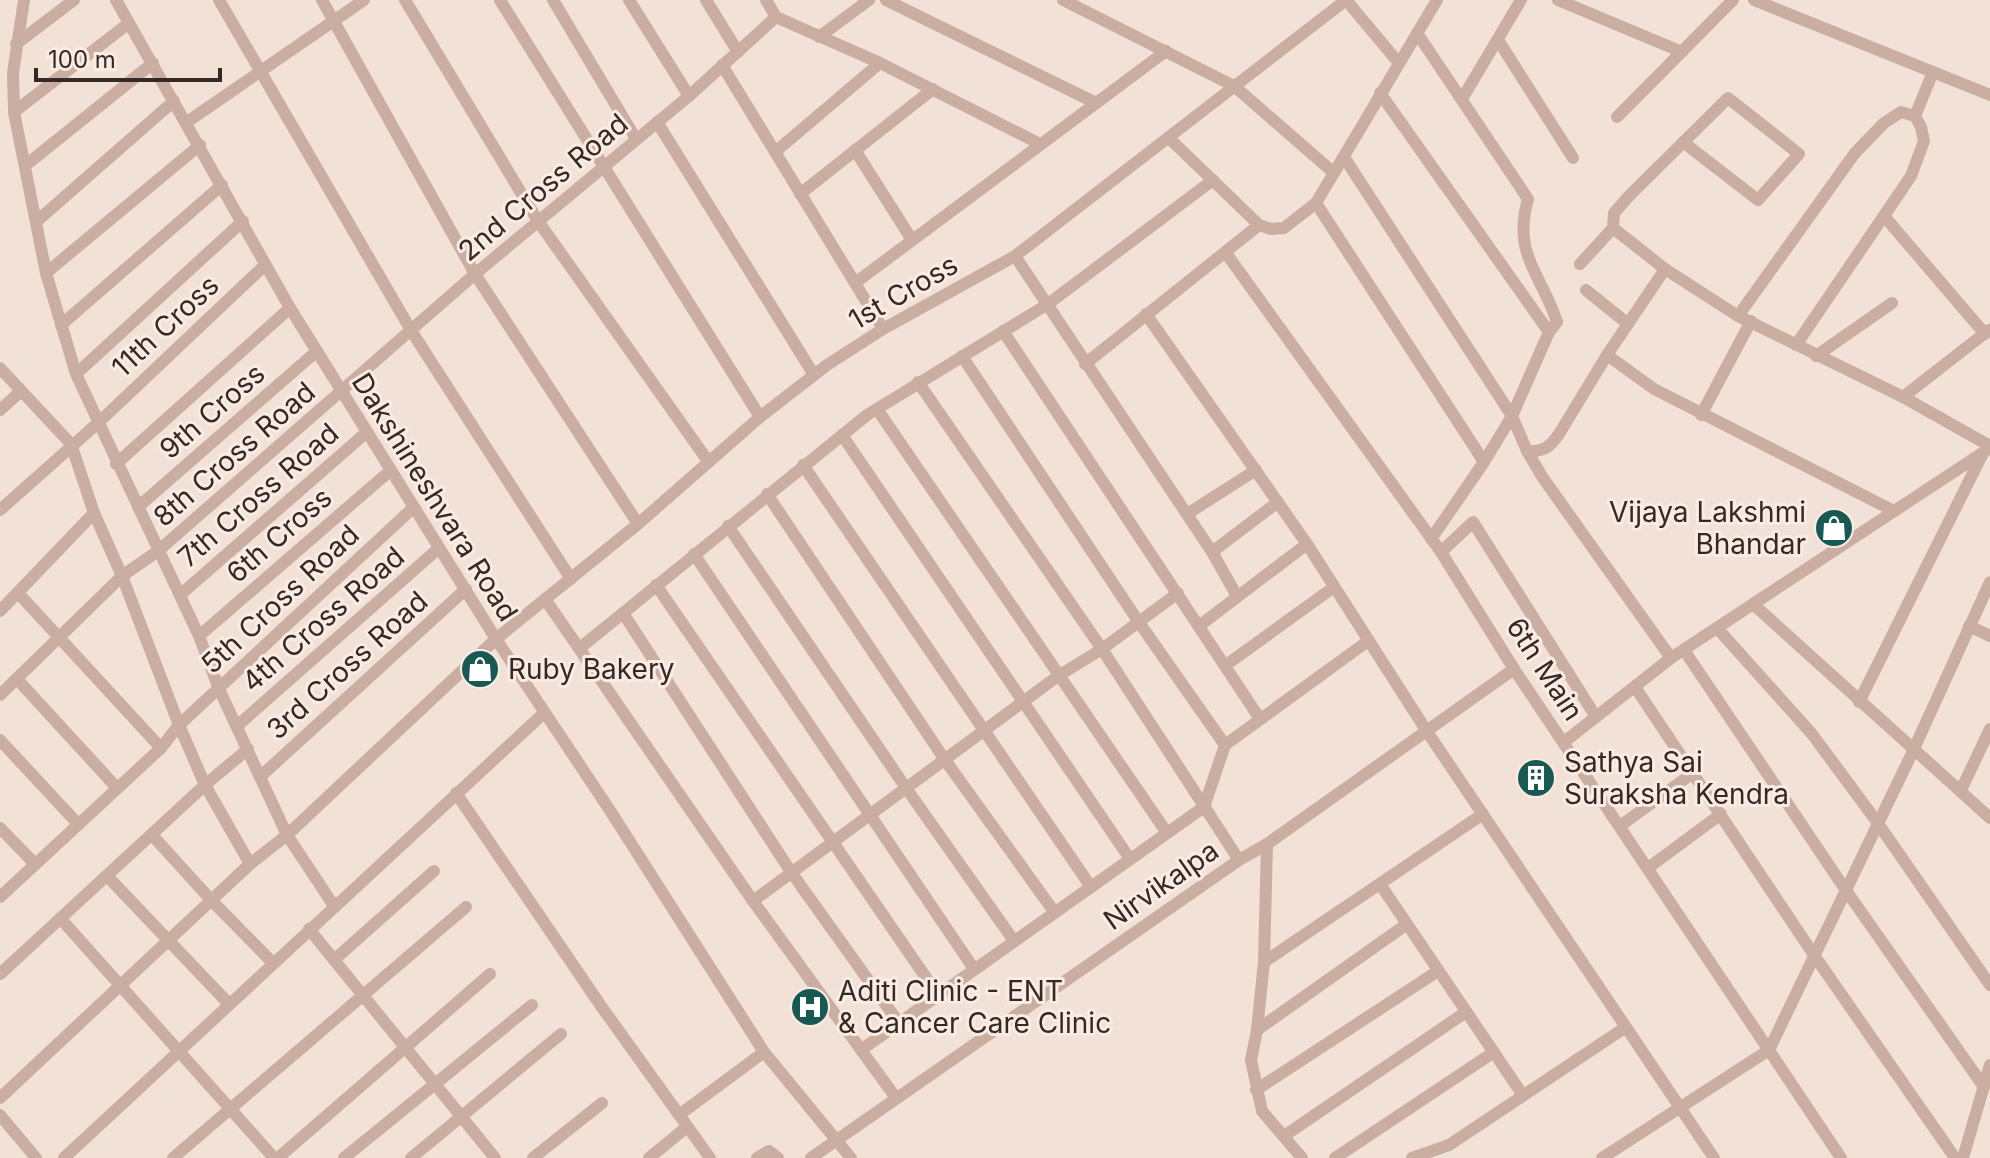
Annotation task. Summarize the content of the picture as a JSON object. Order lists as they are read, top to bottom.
{
  "streets": {
    "street": [
      "2nd Cross Road",
      "1st Cross",
      "11th Cross",
      "9th Cross",
      "8th Cross Road",
      "7th Cross Road",
      "Dakshineshvara Road",
      "6th Cross",
      "5th Cross Road",
      "4th Cross Road",
      "3rd Cross Road",
      "6th Main",
      "Nirvikalpa"
    ]
  },
  "crossings": [
    ["2nd Cross Road", "8th Cross Road"],
    ["2nd Cross Road", "Dakshineshvara Road"],
    ["1st Cross", "Dakshineshvara Road"],
    ["11th Cross", "Dakshineshvara Road"],
    ["9th Cross", "Dakshineshvara Road"],
    ["8th Cross Road", "Dakshineshvara Road"],
    ["7th Cross Road", "Dakshineshvara Road"],
    ["Dakshineshvara Road", "6th Cross"],
    ["Dakshineshvara Road", "5th Cross Road"],
    ["Dakshineshvara Road", "4th Cross Road"],
    ["Dakshineshvara Road", "3rd Cross Road"],
    ["Dakshineshvara Road", "Nirvikalpa"],
    ["6th Main", "Nirvikalpa"]
  ],
  "places": {
    "shop": ["Vijaya Lakshmi Bhandar", "Ruby Bakery"],
    "building": ["Sathya Sai Suraksha Kendra"],
    "hospital": ["Aditi Clinic - ENT & Cancer Care Clinic"]
  },
  "scale_bar": "100 m"
}
